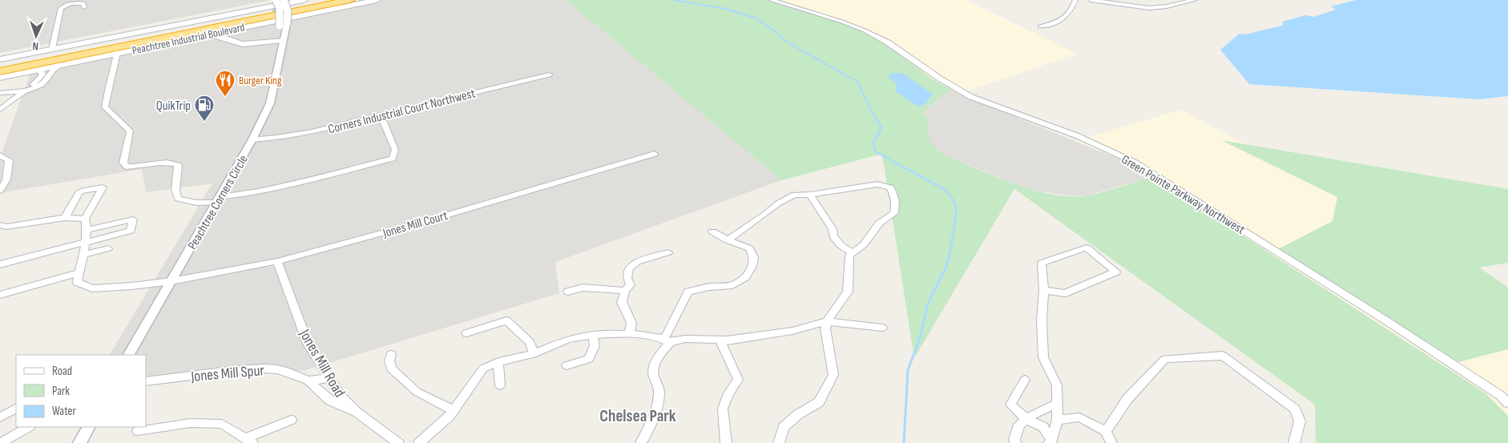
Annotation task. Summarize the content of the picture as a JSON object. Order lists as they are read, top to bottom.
{
  "streets": {
    "highway": ["Peachtree Industrial Boulevard"],
    "street": [
      "Corners Industrial Court Northwest",
      "Green Pointe Parkway Northwest",
      "Peachtree Corners Circle",
      "Jones Mill Court",
      "Jones Mill Road",
      "Jones Mill Spur"
    ]
  },
  "crossings": [
    ["Corners Industrial Court Northwest", "Peachtree Corners Circle"],
    ["Peachtree Corners Circle", "Jones Mill Court"],
    ["Jones Mill Court", "Jones Mill Road"],
    ["Jones Mill Road", "Jones Mill Spur"]
  ],
  "districts": ["Chelsea Park"],
  "places": {
    "restaurant": ["Burger King"],
    "fuel station": ["QuikTrip"]
  },
  "legend": ["Road", "Park", "Water"],
  "north": "bottom"
}
